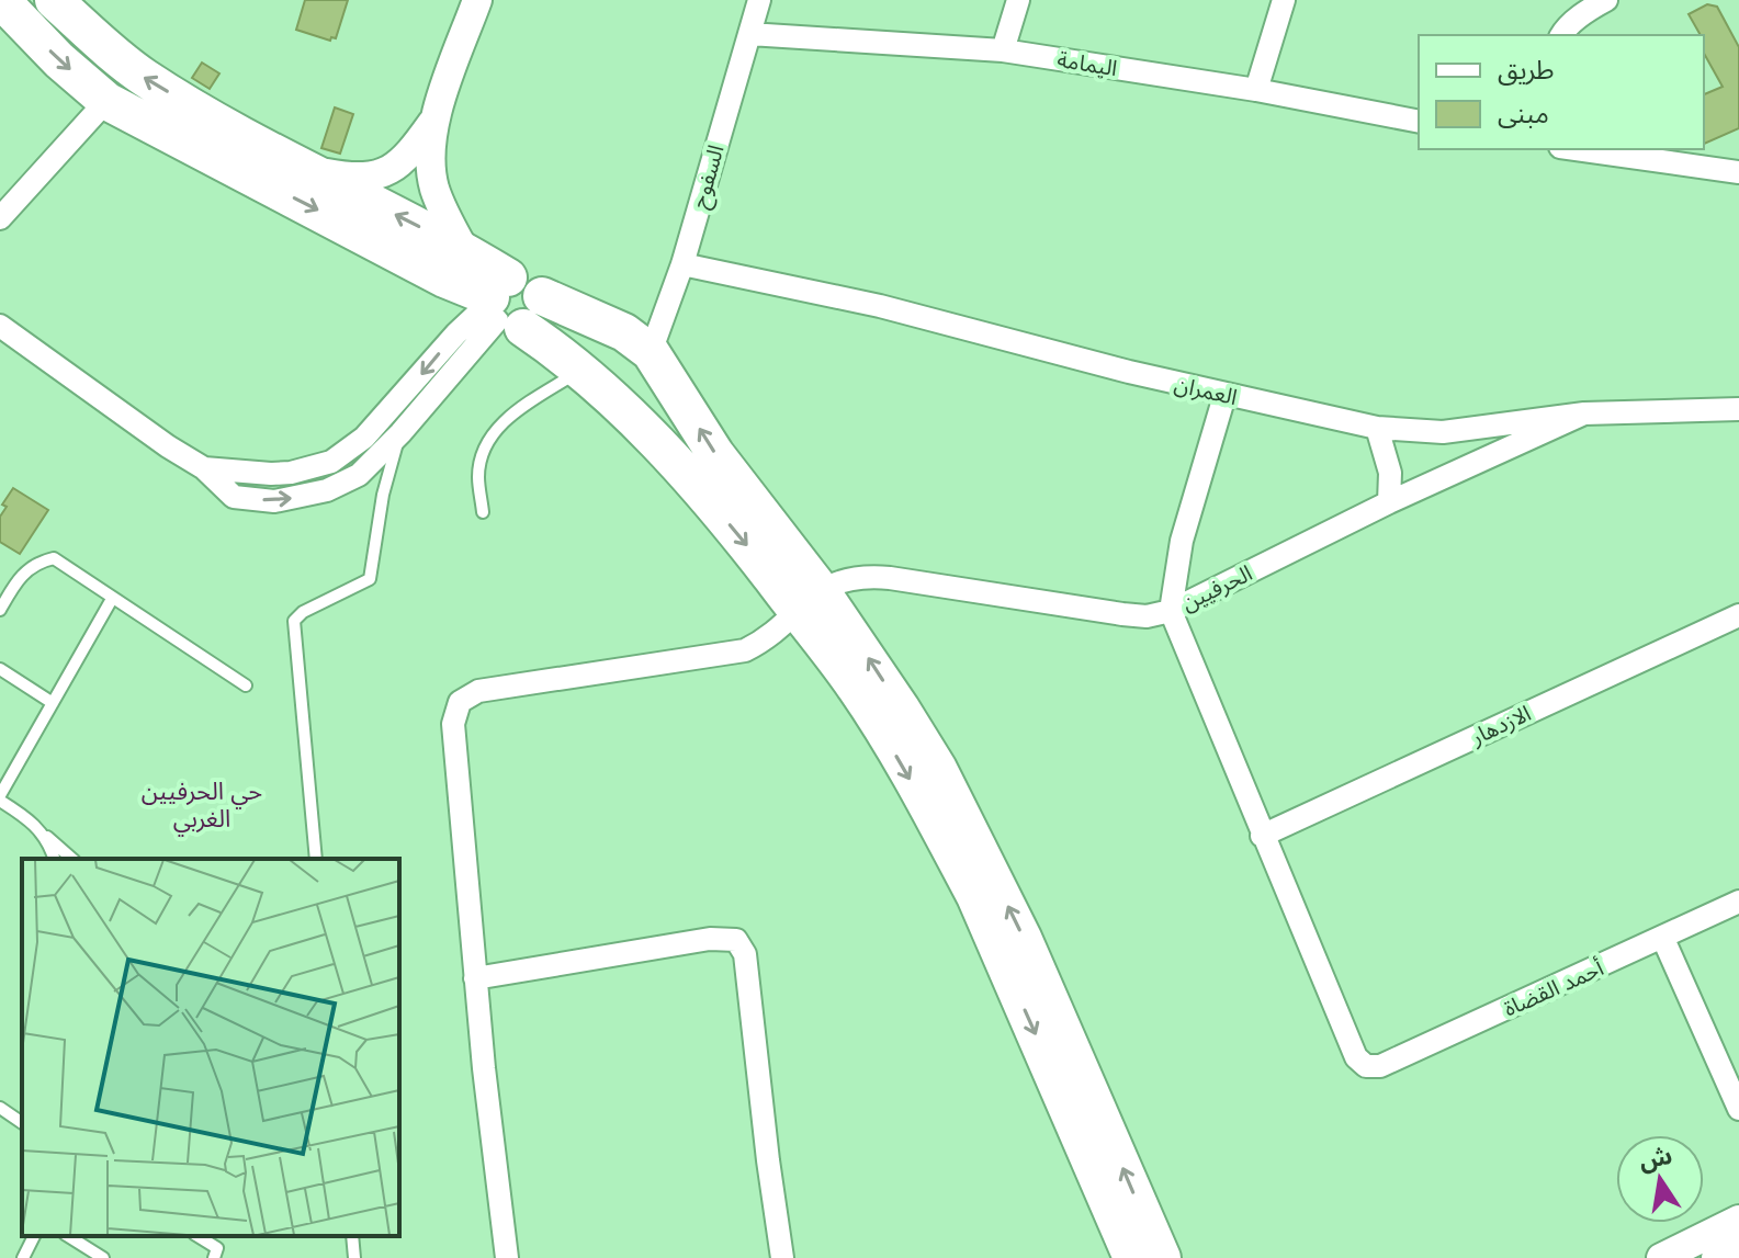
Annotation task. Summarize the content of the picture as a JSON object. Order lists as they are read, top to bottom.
{
  "streets": {
    "street": [
      "اليمامة",
      "السفوح",
      "العمران",
      "الحرفيين",
      "الازدهار",
      "أحمد القضاة"
    ]
  },
  "crossings": [
    ["اليمامة", "السفوح"],
    ["السفوح", "العمران"],
    ["العمران", "الحرفيين"],
    ["الازدهار", "أحمد القضاة"]
  ],
  "districts": ["حي الحرفيين الغربي"],
  "legend": ["طريق", "مبنى"],
  "north": "top"
}
